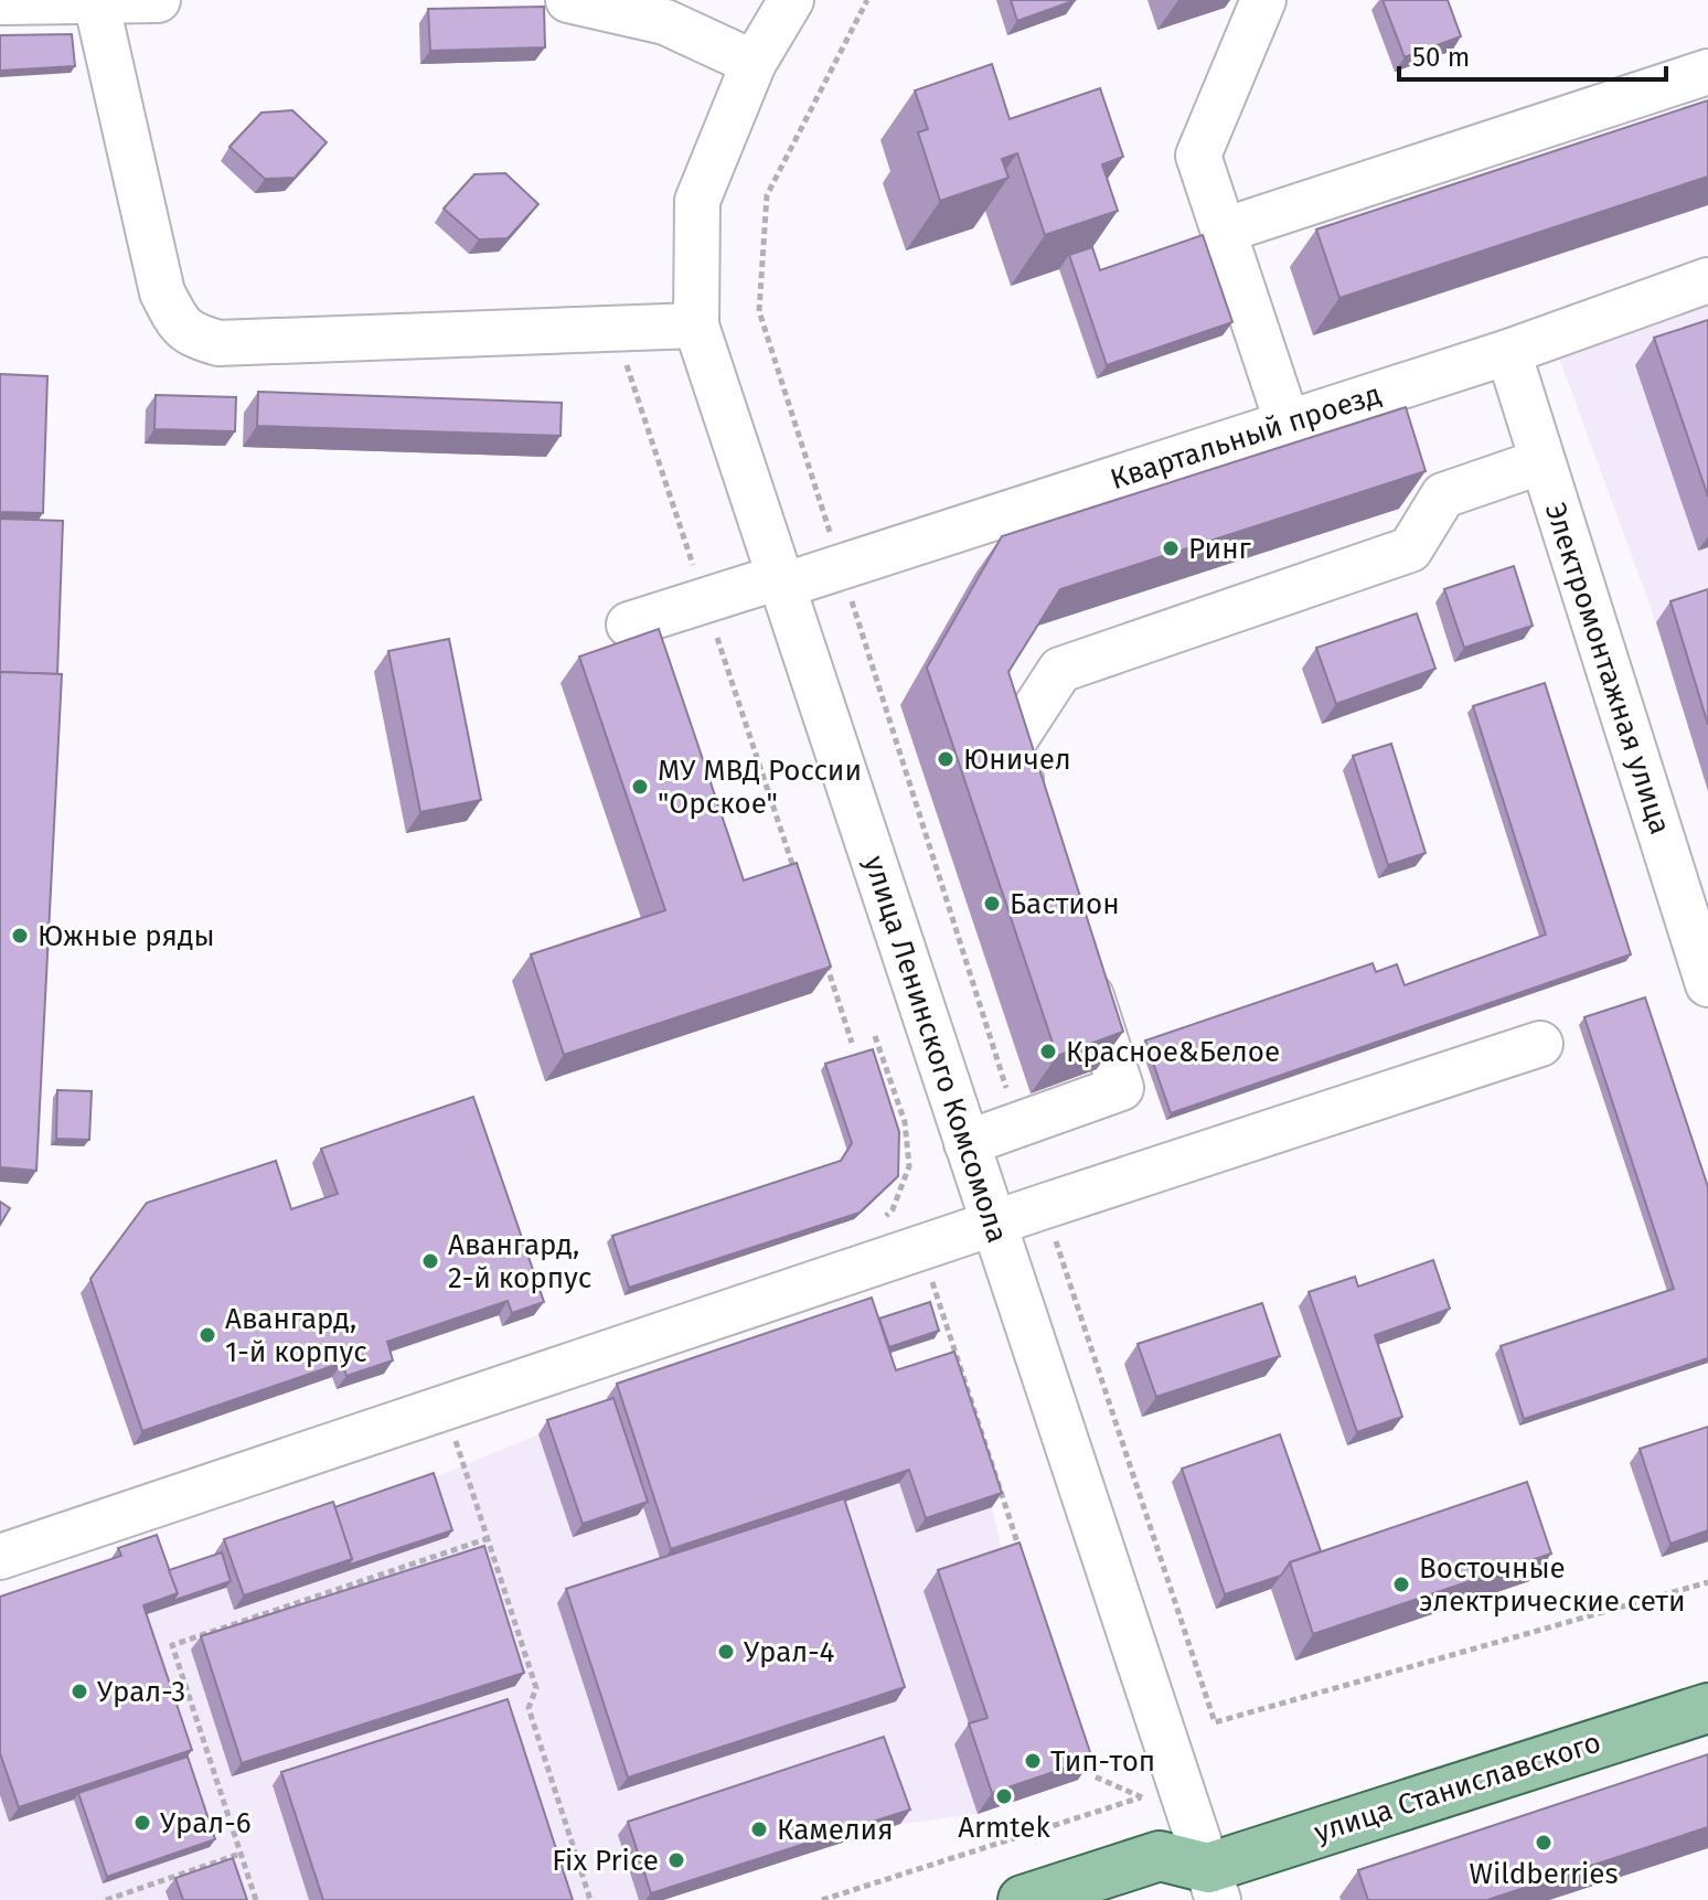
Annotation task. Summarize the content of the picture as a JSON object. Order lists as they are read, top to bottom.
{
  "streets": {
    "main road": ["улица Станиславского"],
    "street": ["Квартальный проезд", "Электромонтажная улица", "улица Ленинского Комсомола"]
  },
  "crossings": [
    ["Квартальный проезд", "Электромонтажная улица"],
    ["Квартальный проезд", "улица Ленинского Комсомола"],
    ["улица Ленинского Комсомола", "улица Станиславского"]
  ],
  "places": [
    "Ринг",
    "Юничел",
    "МУ МВД России \"Орское\"",
    "Бастион",
    "Южные ряды",
    "Красное&Белое",
    "Авангард, 2-й корпус",
    "Авангард, 1-й корпус",
    "Восточные электрические сети",
    "Урал-4",
    "Урал-3",
    "Тип-топ",
    "Armtek",
    "Урал-6",
    "Камелия",
    "Wildberries",
    "Fix Price"
  ],
  "scale_bar": "50 m"
}
